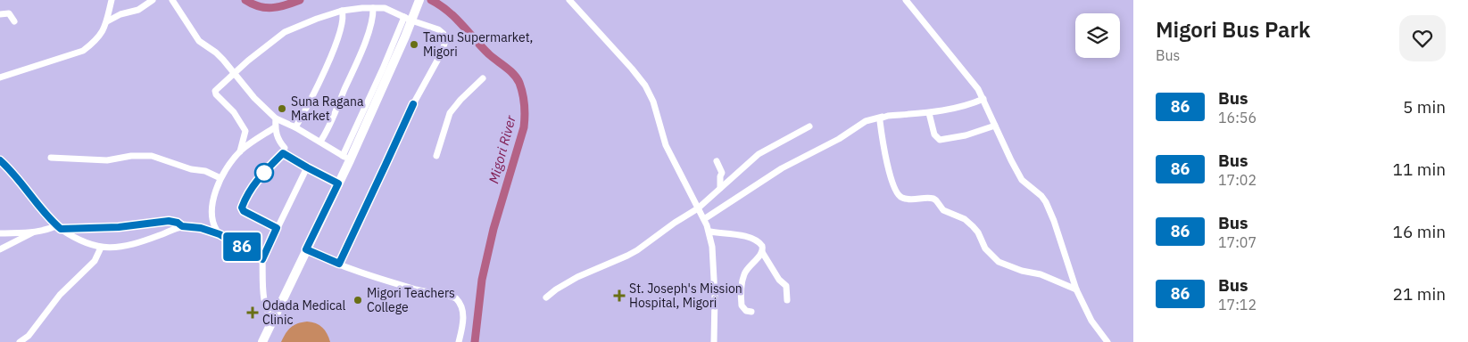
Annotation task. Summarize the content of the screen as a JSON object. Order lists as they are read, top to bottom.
{
  "water": ["Migori River"],
  "places": {
    "other": ["Tamu Supermarket, Migori", "Suna Ragana Market", "Migori Teachers College"],
    "health": ["St. Joseph's Mission Hospital, Migori", "Odada Medical Clinic"]
  },
  "lines": ["bus line 86"],
  "page": {
    "on_map": "86",
    "heading": ["Migori Bus Park", "Bus"],
    "list": [
      {
        "mark": "86",
        "name": "Bus",
        "note": "16:56",
        "value": "5 min"
      },
      {
        "mark": "86",
        "name": "Bus",
        "note": "17:02",
        "value": "11 min"
      },
      {
        "mark": "86",
        "name": "Bus",
        "note": "17:07",
        "value": "16 min"
      },
      {
        "mark": "86",
        "name": "Bus",
        "note": "17:12",
        "value": "21 min"
      }
    ]
  }
}
